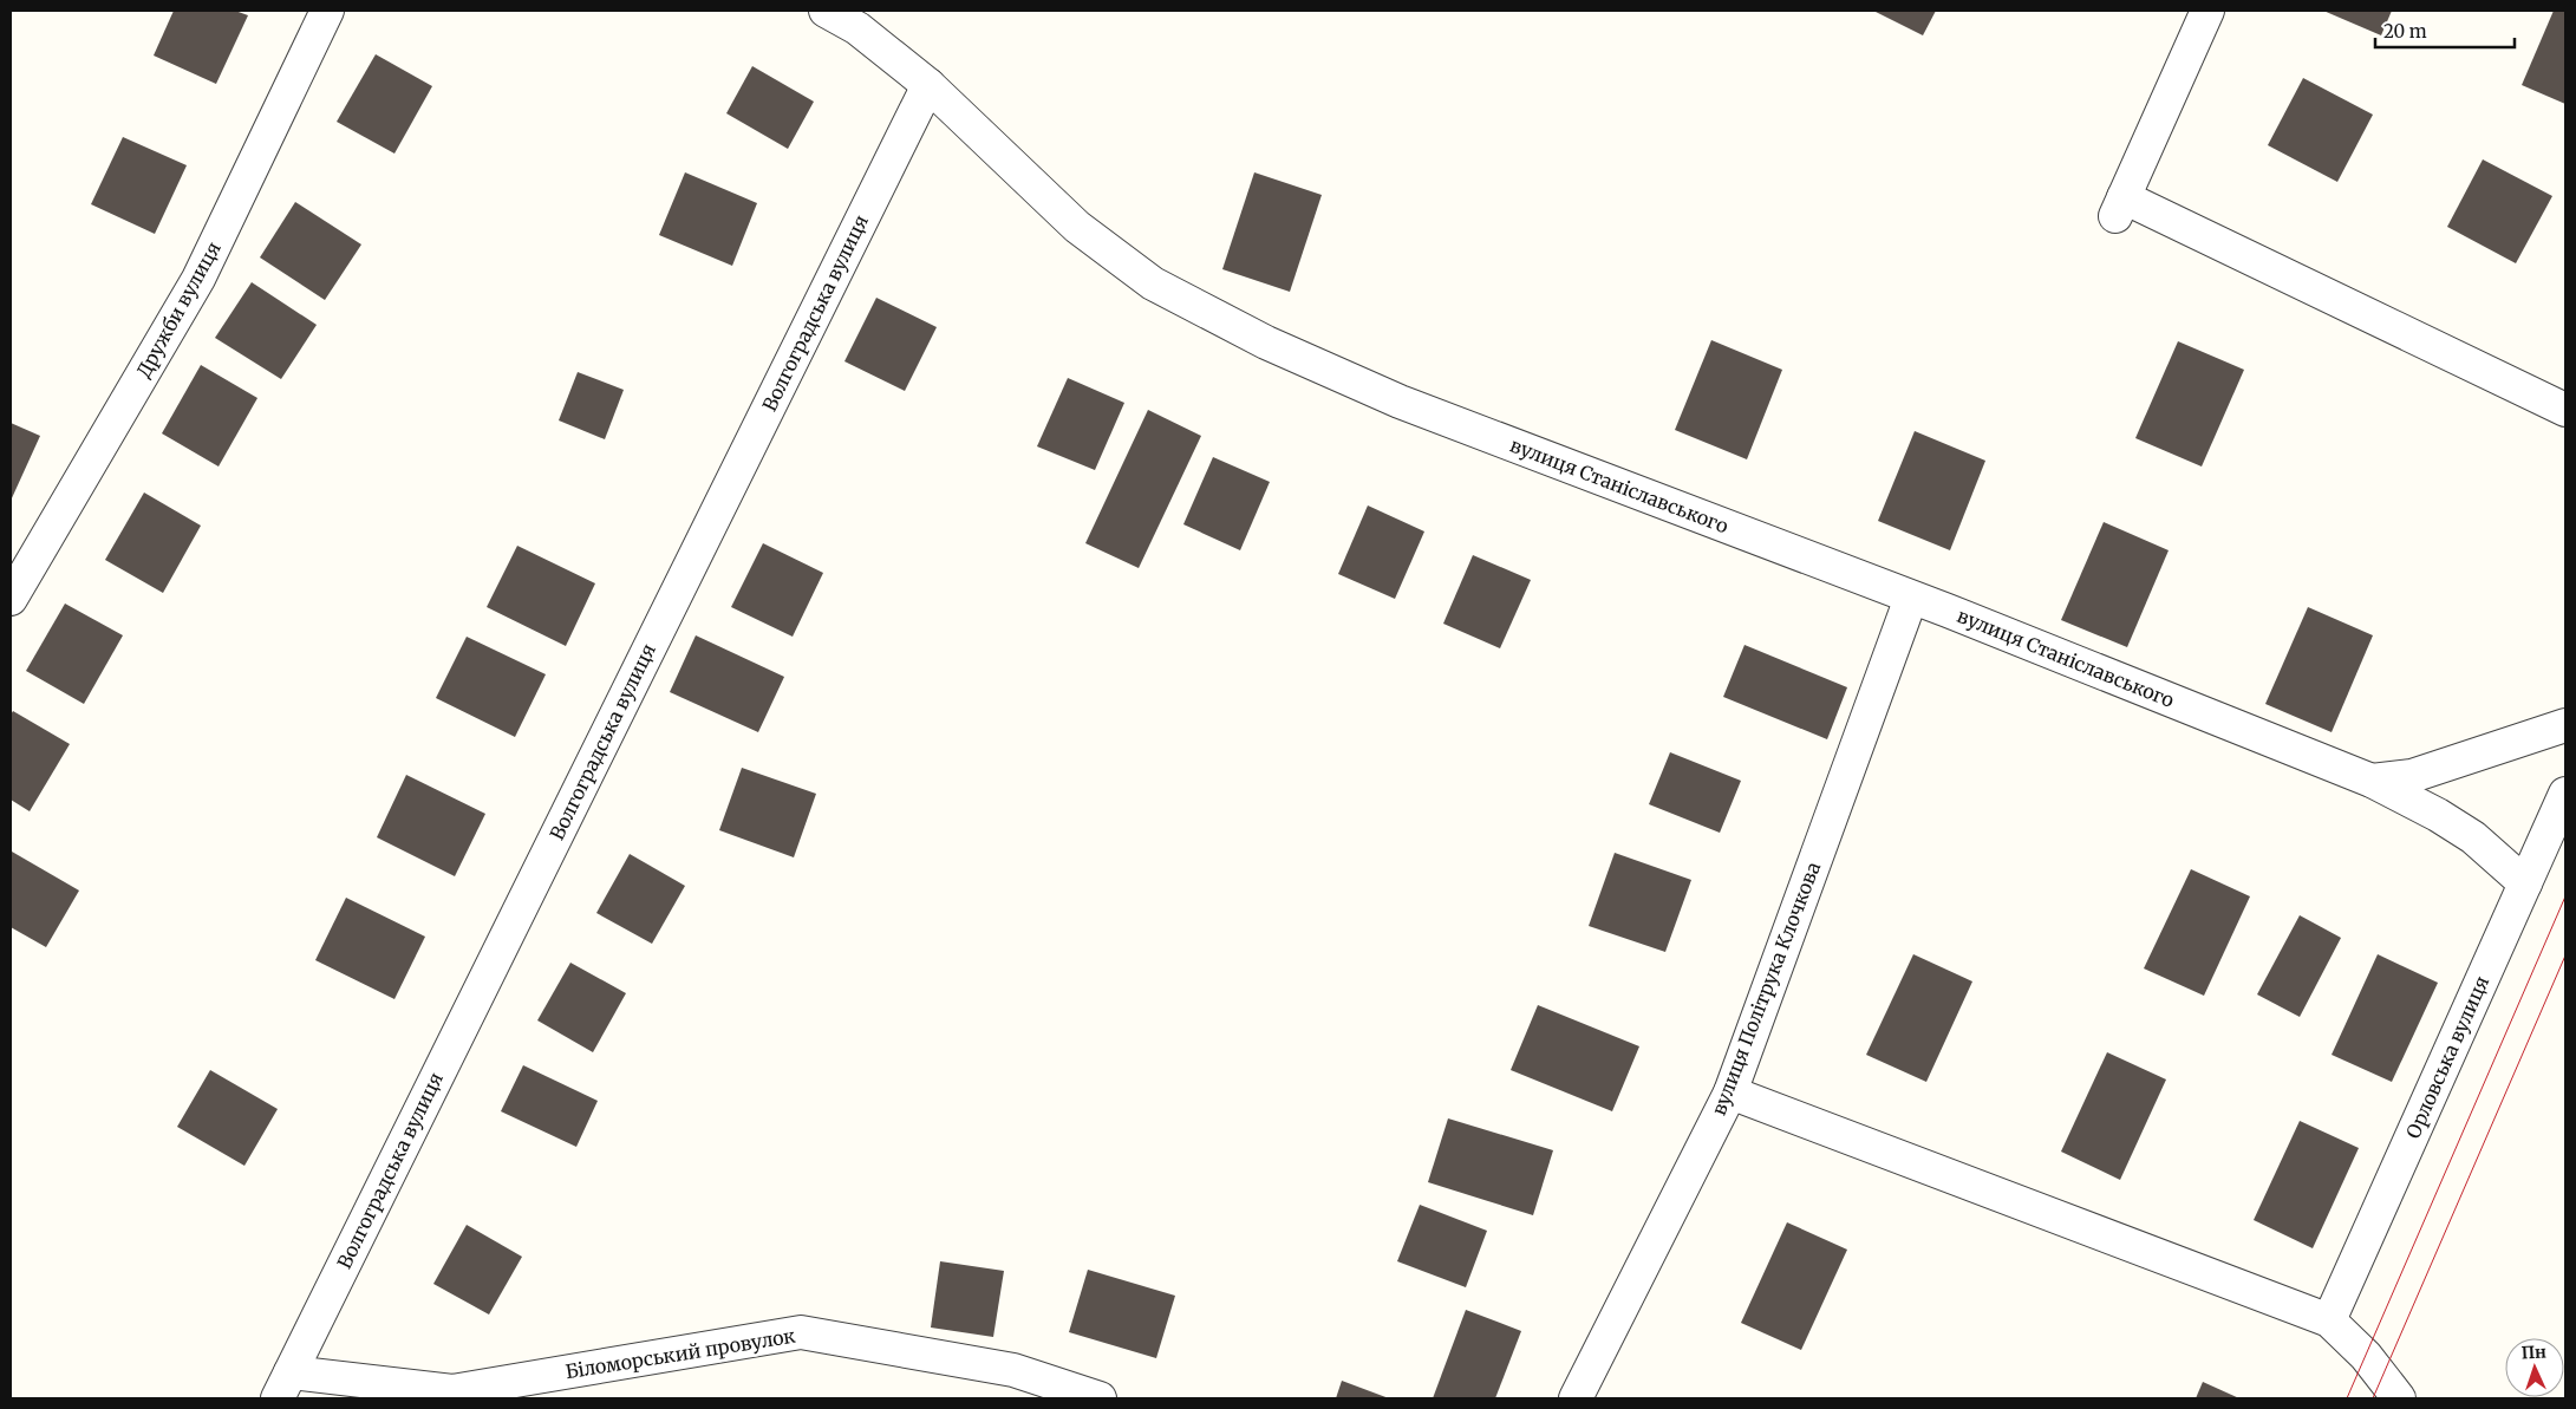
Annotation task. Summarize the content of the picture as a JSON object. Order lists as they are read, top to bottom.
{
  "streets": {
    "street": [
      "Дружби вулиця",
      "Волгоградська вулиця",
      "вулиця Станіславського",
      "вулиця Політрука Клочкова",
      "Орловська вулиця",
      "Біломорський провулок"
    ]
  },
  "crossings": [
    ["Волгоградська вулиця", "вулиця Станіславського"],
    ["Волгоградська вулиця", "Біломорський провулок"],
    ["вулиця Станіславського", "вулиця Політрука Клочкова"],
    ["вулиця Станіславського", "Орловська вулиця"]
  ],
  "scale_bar": "20 m",
  "north": "top"
}
